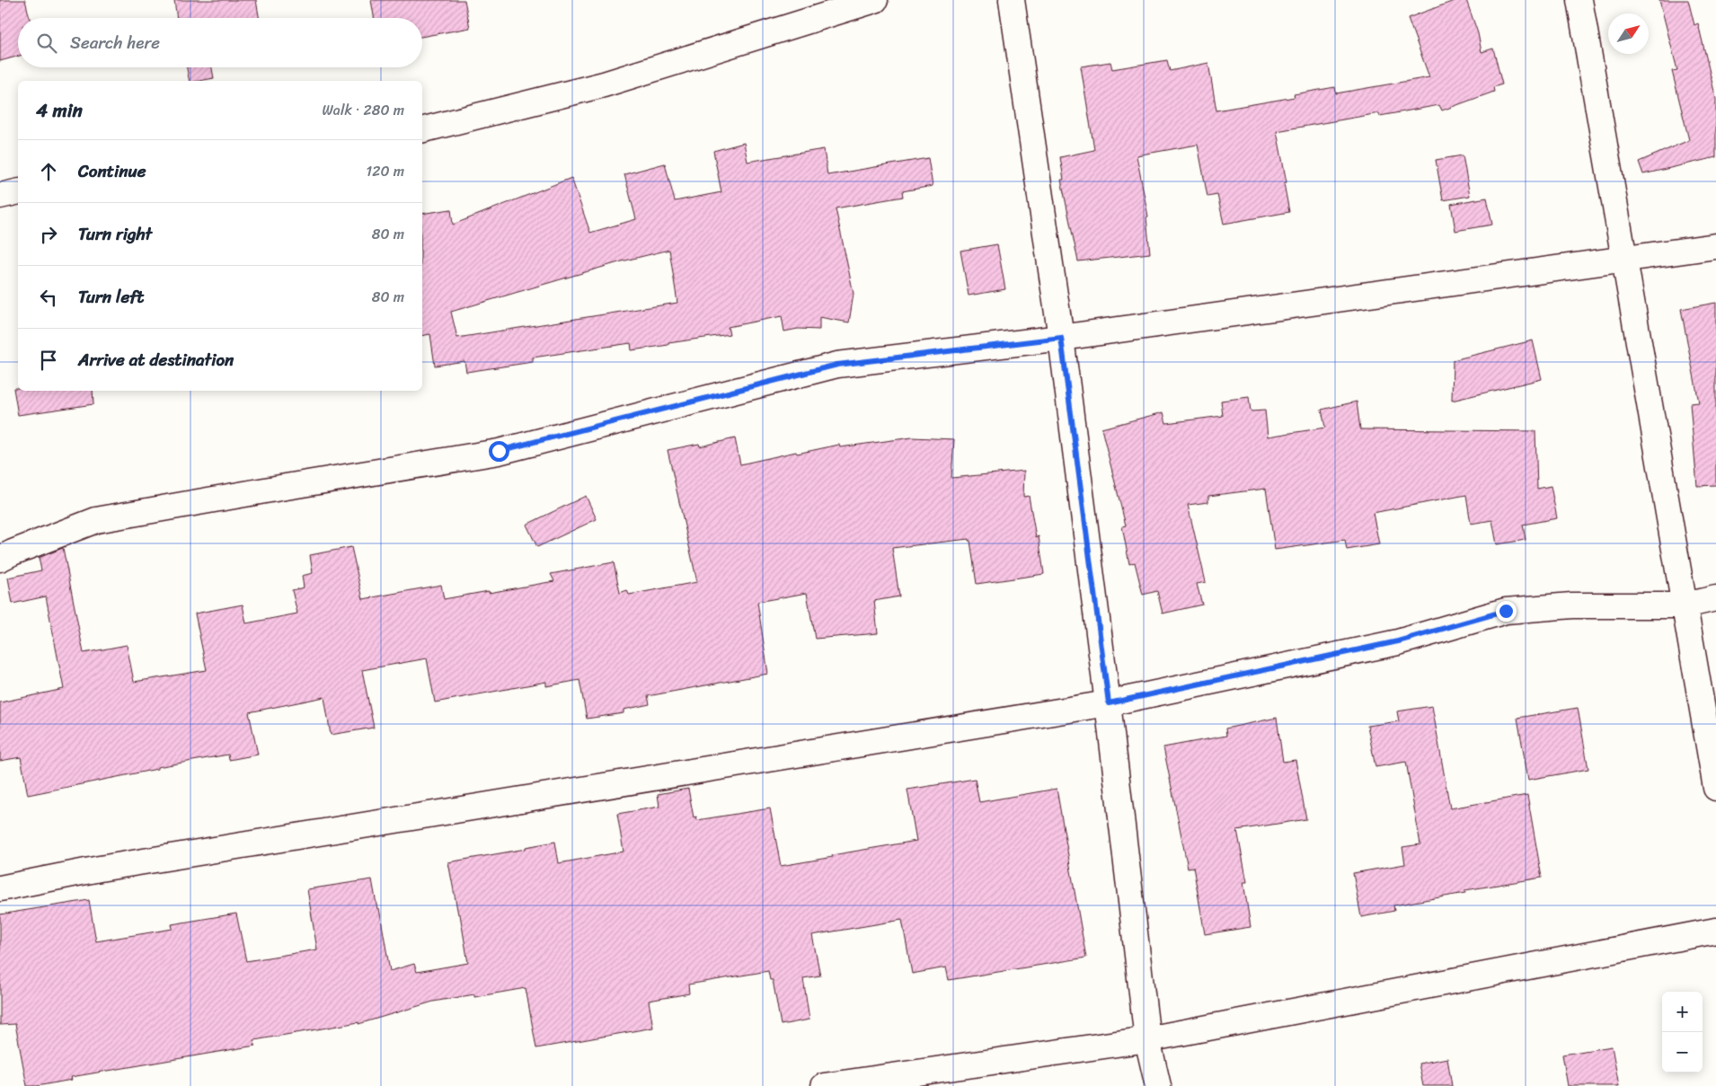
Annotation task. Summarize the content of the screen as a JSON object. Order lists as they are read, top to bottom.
{
  "north": "top right",
  "page": {
    "search": "Search here",
    "heading": ["4 min", "Walk · 280 m"],
    "list": [
      ["Continue", "120 m"],
      ["Turn right", "80 m"],
      ["Turn left", "80 m"],
      "Arrive at destination"
    ],
    "map_buttons": ["+", "−"]
  }
}
